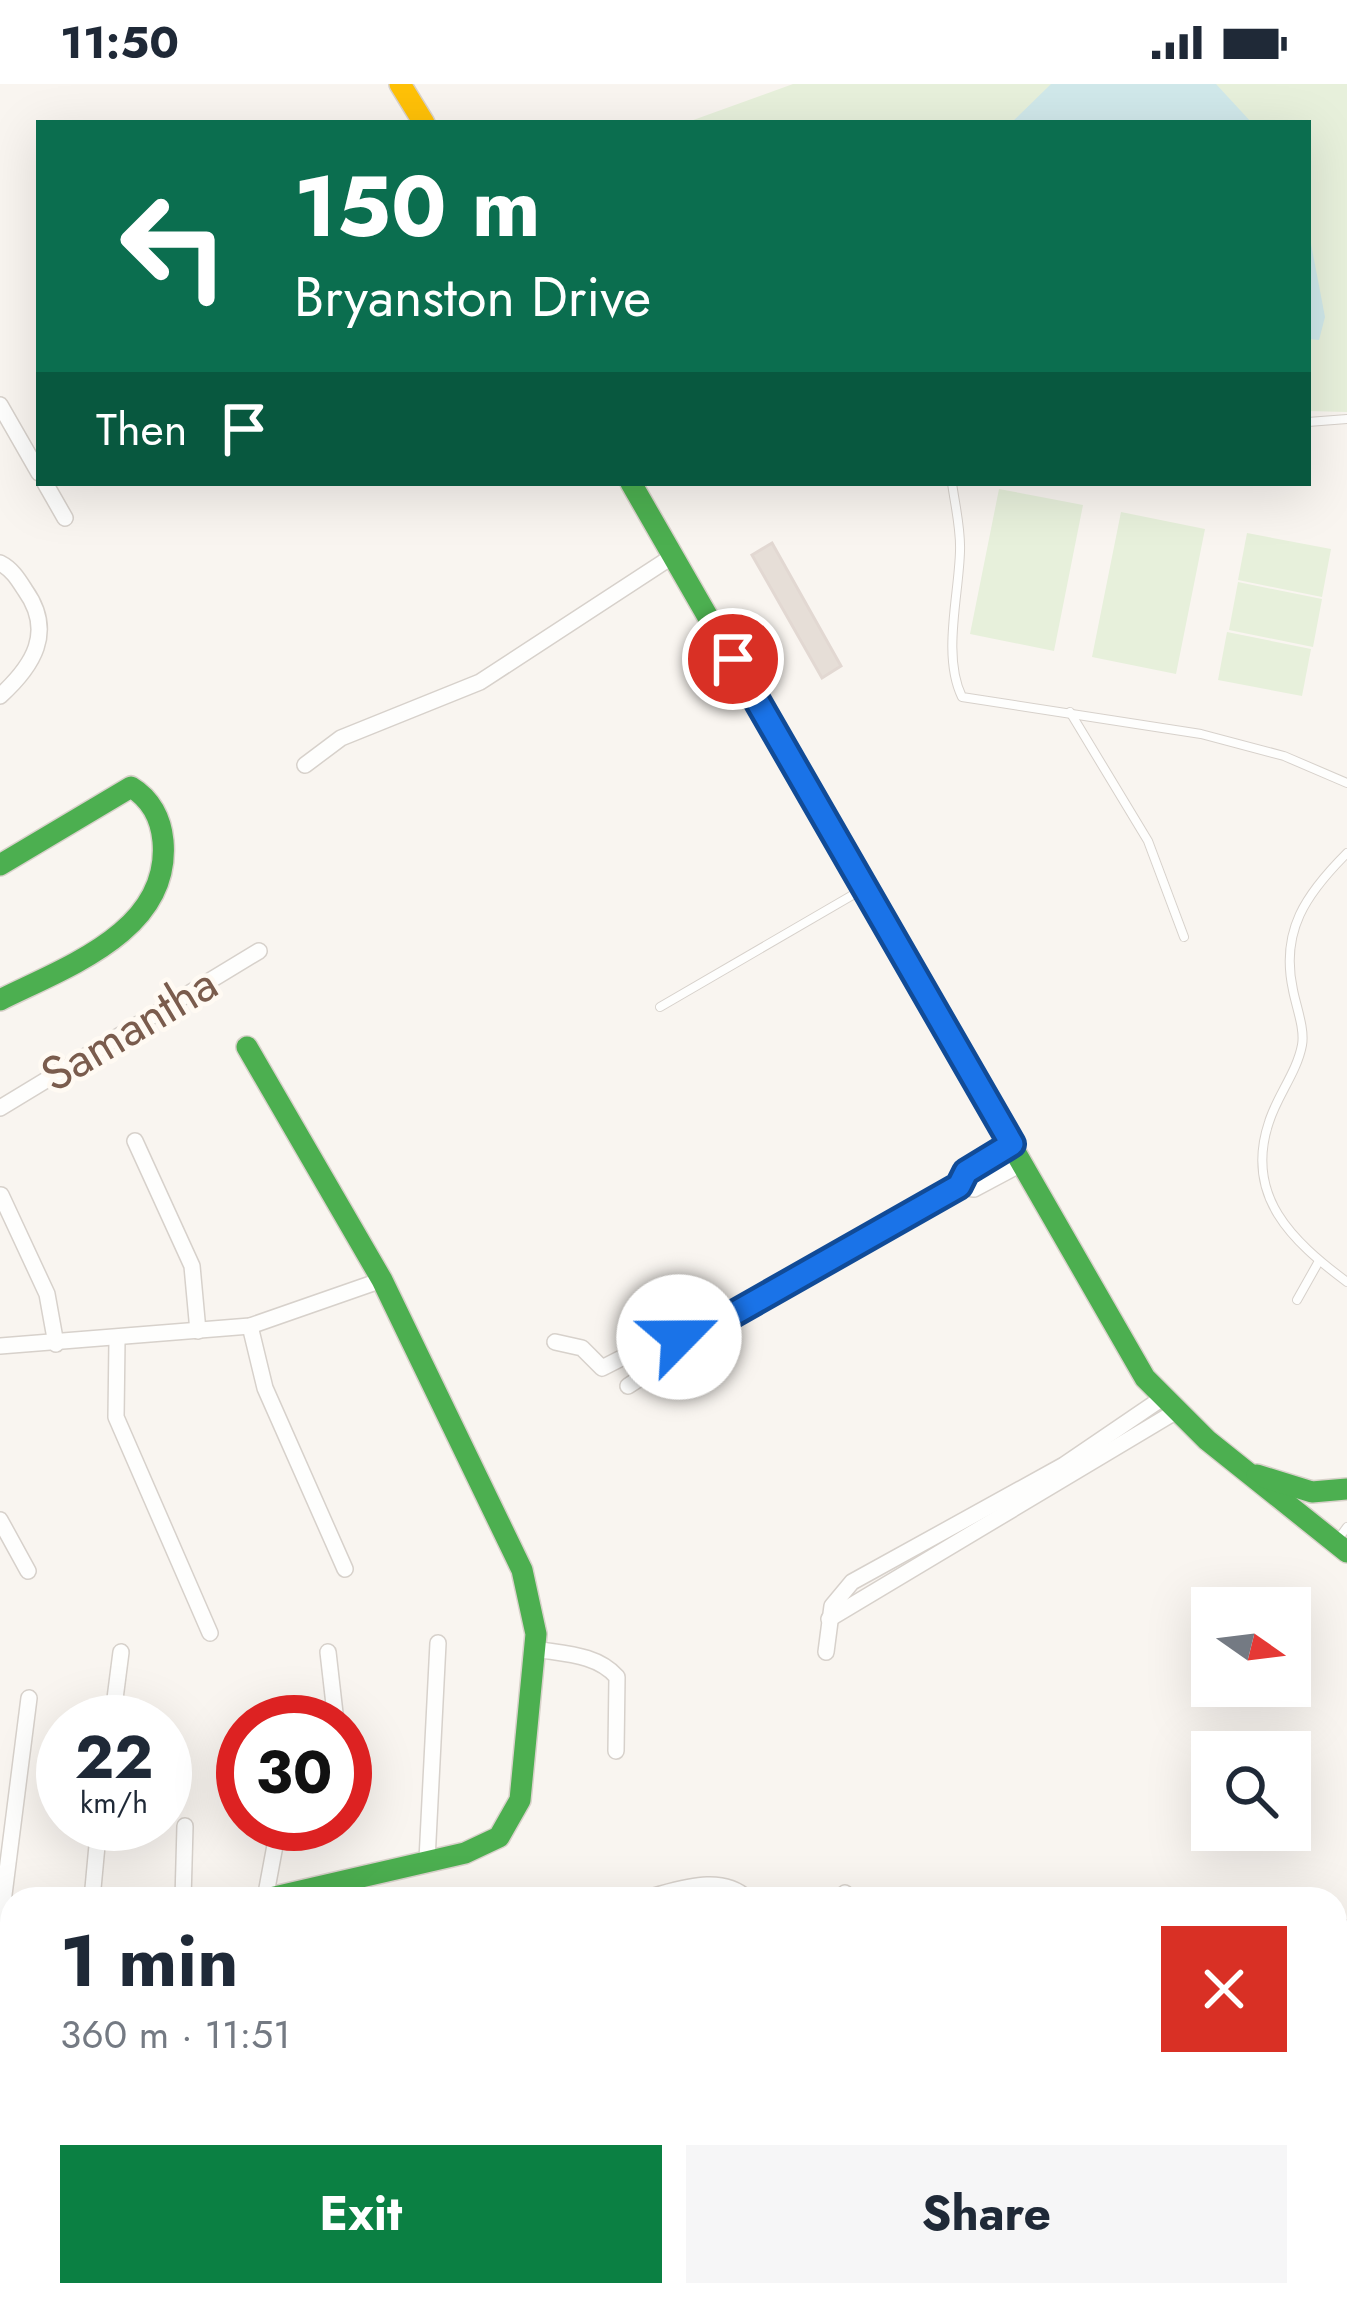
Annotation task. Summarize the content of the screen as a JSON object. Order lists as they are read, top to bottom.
{
  "streets": {
    "street": ["Samantha"]
  },
  "north": "right",
  "page": {
    "status": "11:50",
    "turn": ["150 m", "Bryanston Drive"],
    "then": "Then",
    "speed": "22 km/h",
    "limit": "30",
    "heading": ["1 min", "360 m · 11:51"],
    "buttons": ["Exit", "Share"]
  }
}
